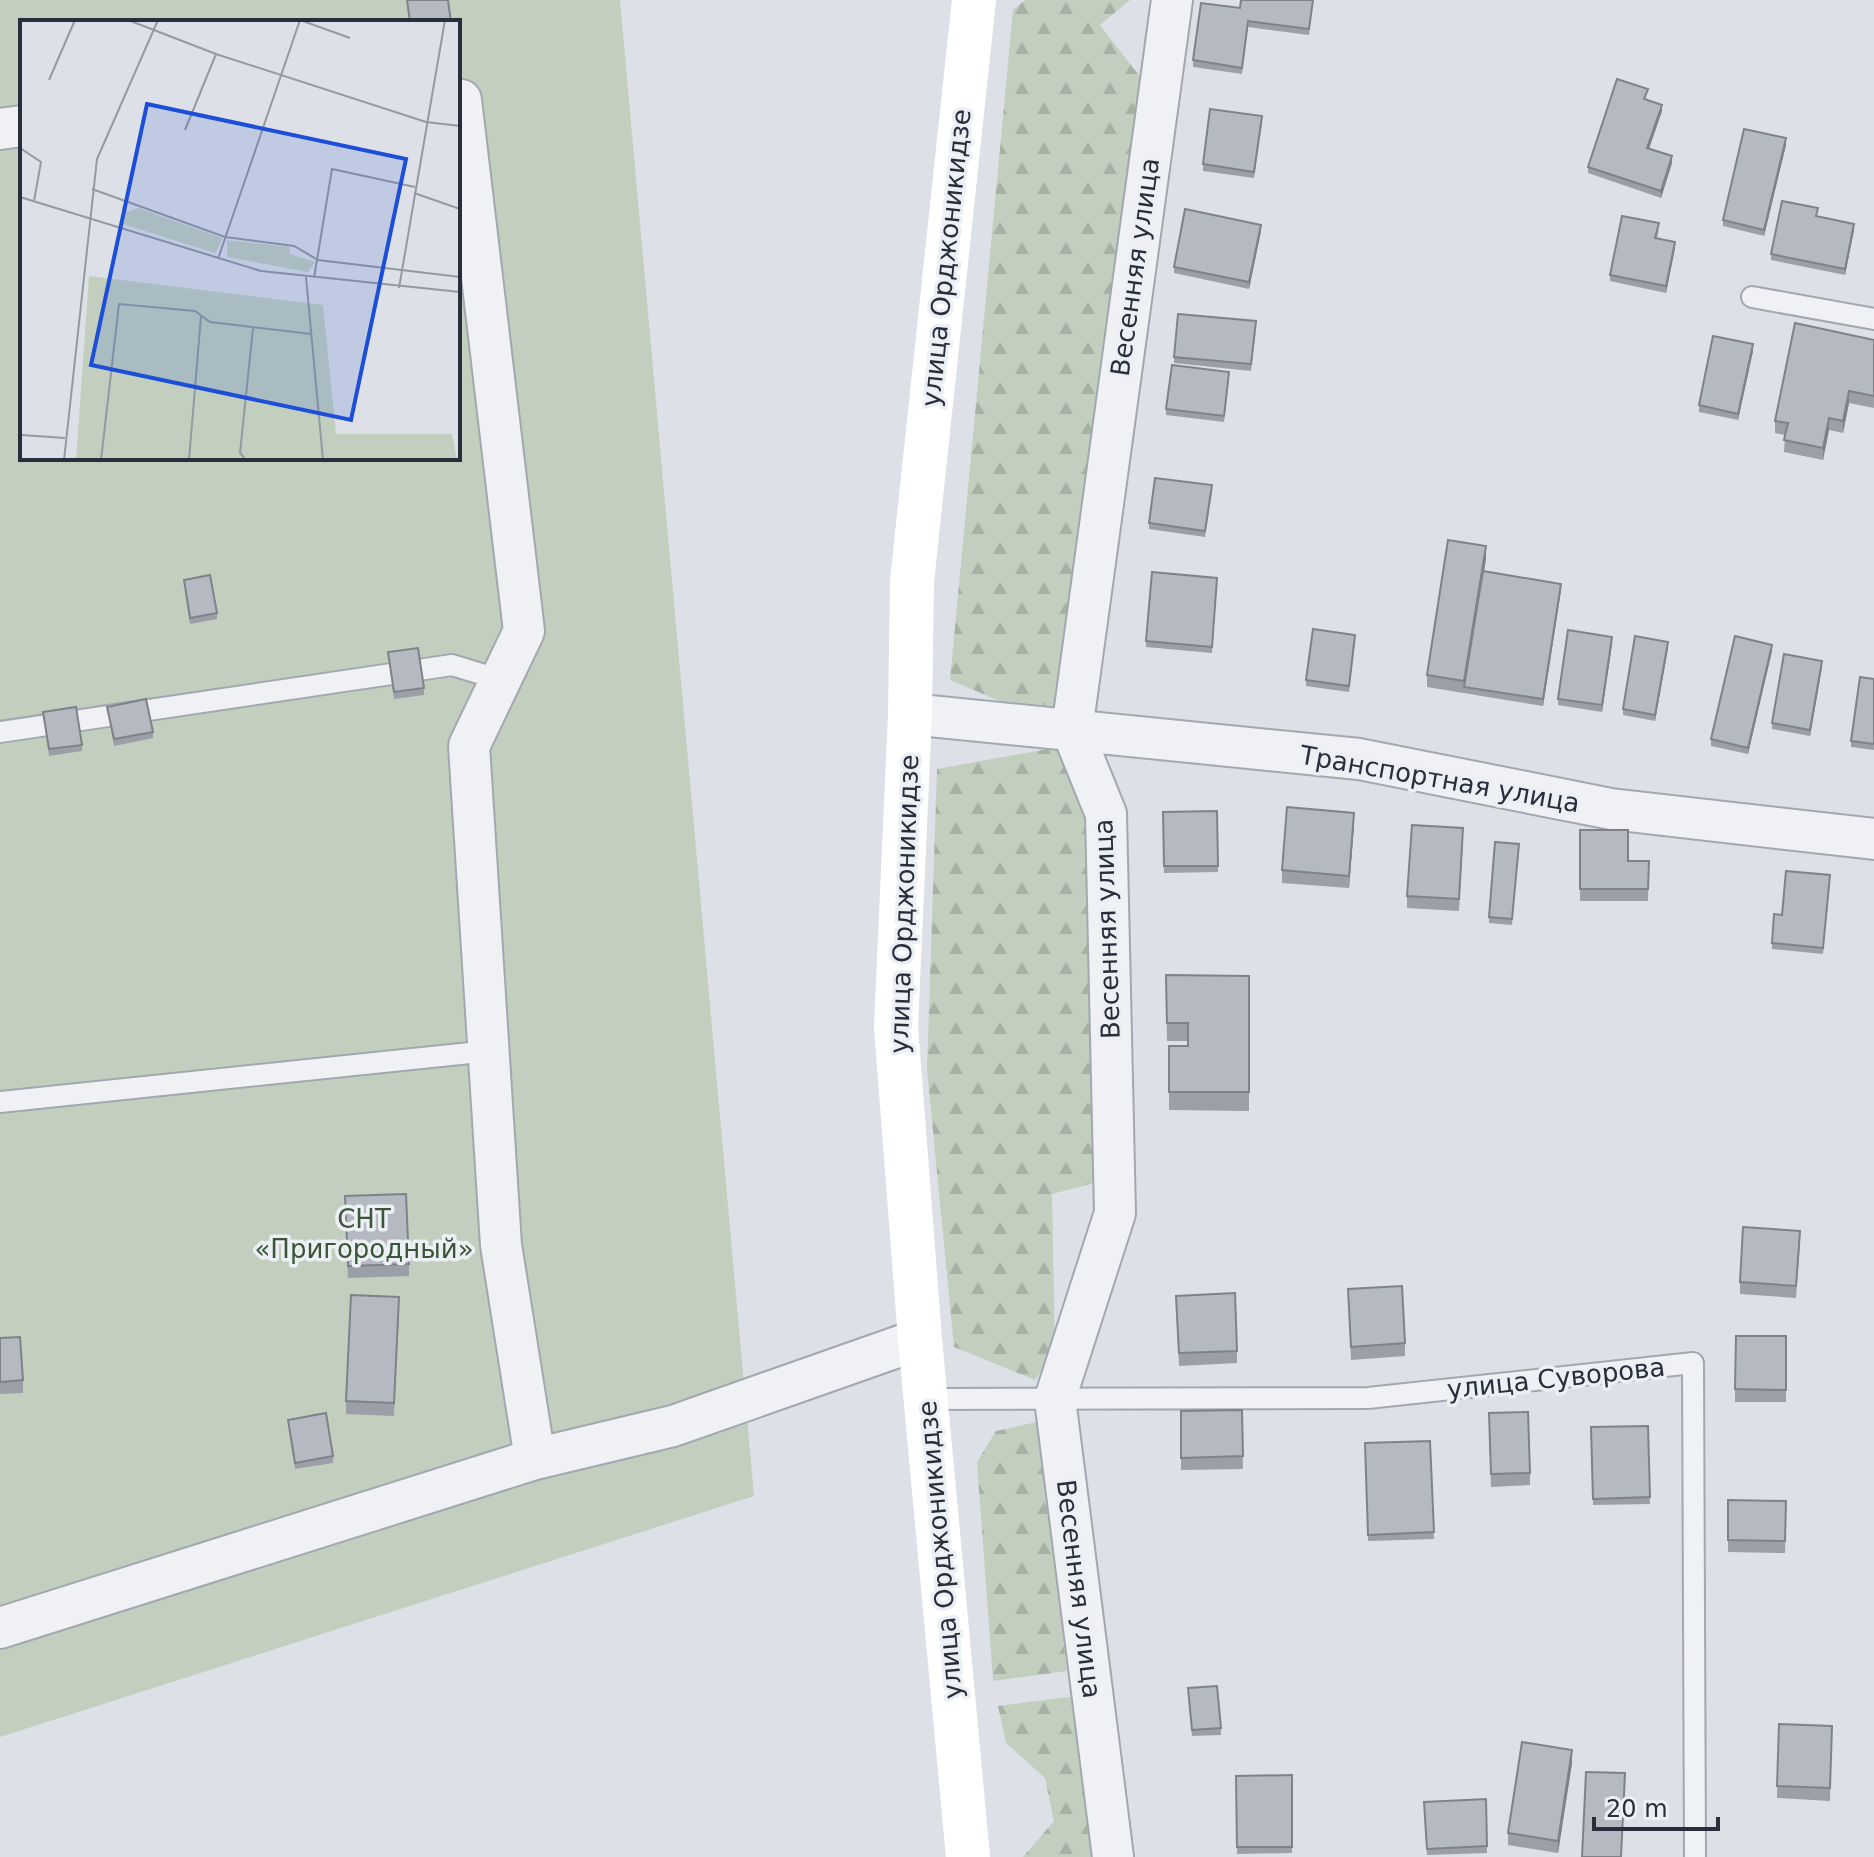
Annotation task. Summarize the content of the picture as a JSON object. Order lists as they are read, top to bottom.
{
  "streets": {
    "main road": ["улица Орджоникидзе"],
    "street": ["Весенняя улица", "Транспортная улица"],
    "lane": ["улица Суворова"]
  },
  "crossings": [
    ["улица Орджоникидзе", "Транспортная улица"],
    ["улица Орджоникидзе", "улица Суворова"],
    ["Весенняя улица", "Транспортная улица"],
    ["Весенняя улица", "улица Суворова"]
  ],
  "parks": ["СНТ «Пригородный»"],
  "scale_bar": "20 m"
}
